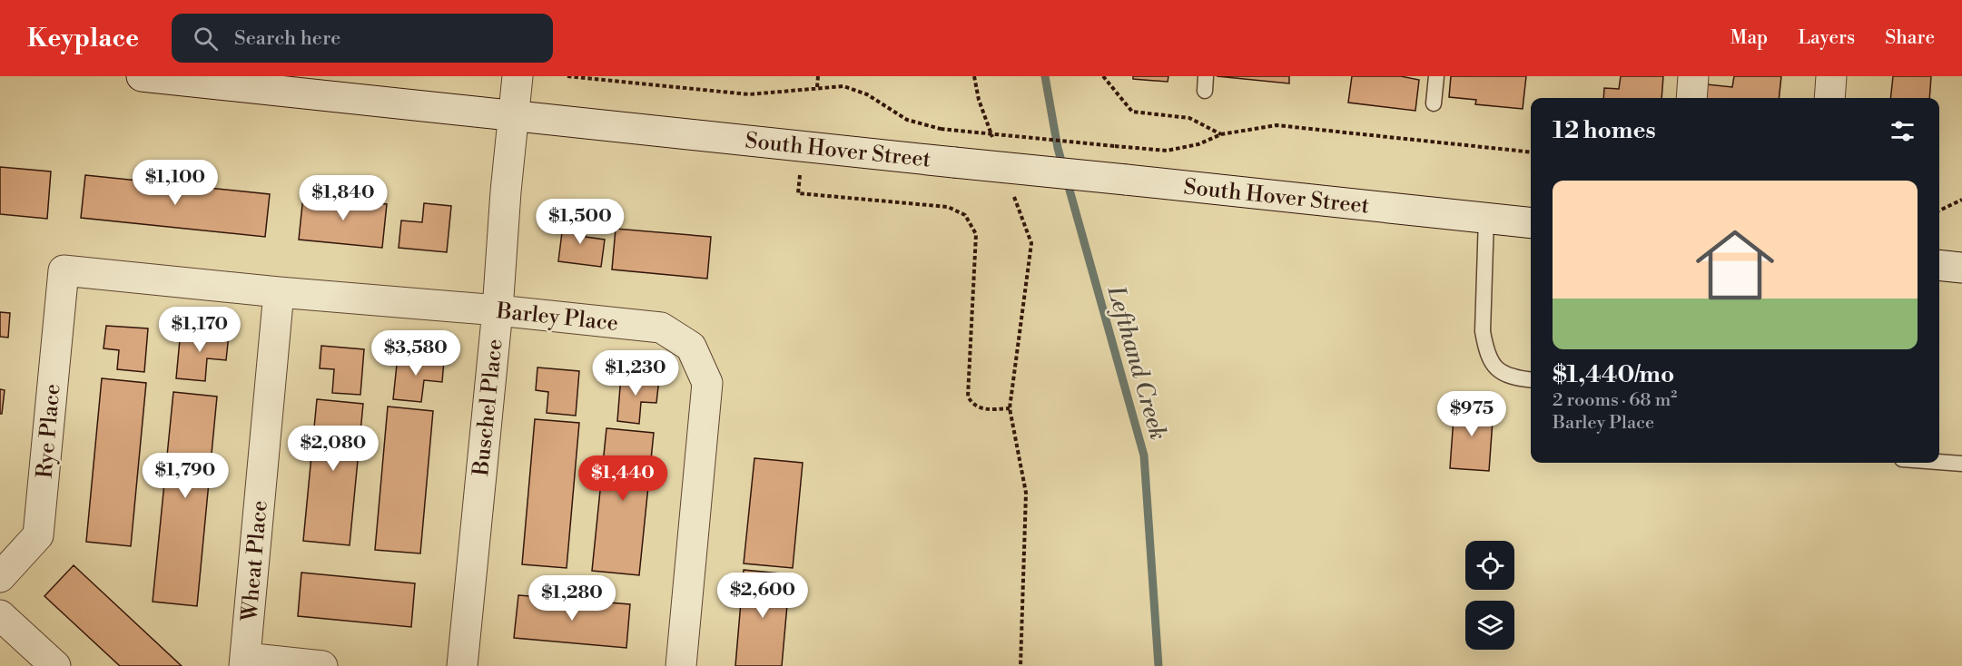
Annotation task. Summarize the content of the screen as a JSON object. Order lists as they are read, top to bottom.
{
  "streets": {
    "street": [
      "South Hover Street",
      "Barley Place",
      "Buschel Place",
      "Rye Place",
      "Wheat Place"
    ]
  },
  "crossings": [
    ["South Hover Street", "Buschel Place"],
    ["Barley Place", "Buschel Place"],
    ["Barley Place", "Rye Place"],
    ["Barley Place", "Wheat Place"]
  ],
  "water": ["Lefthand Creek"],
  "page": {
    "header": "Keyplace",
    "search": "Search here",
    "nav": ["Map", "Layers", "Share"],
    "heading": "12 homes",
    "price": [
      "$1,100",
      "$1,840",
      "$1,500",
      "$1,170",
      "$3,580",
      "$1,230",
      "$975",
      "$2,080",
      "$1,790",
      "$1,440",
      "$2,600",
      "$1,280"
    ],
    "list": [
      {
        "name": "$1,440/mo",
        "note": "2 rooms · 68 m² · Barley Place"
      }
    ]
  }
}
